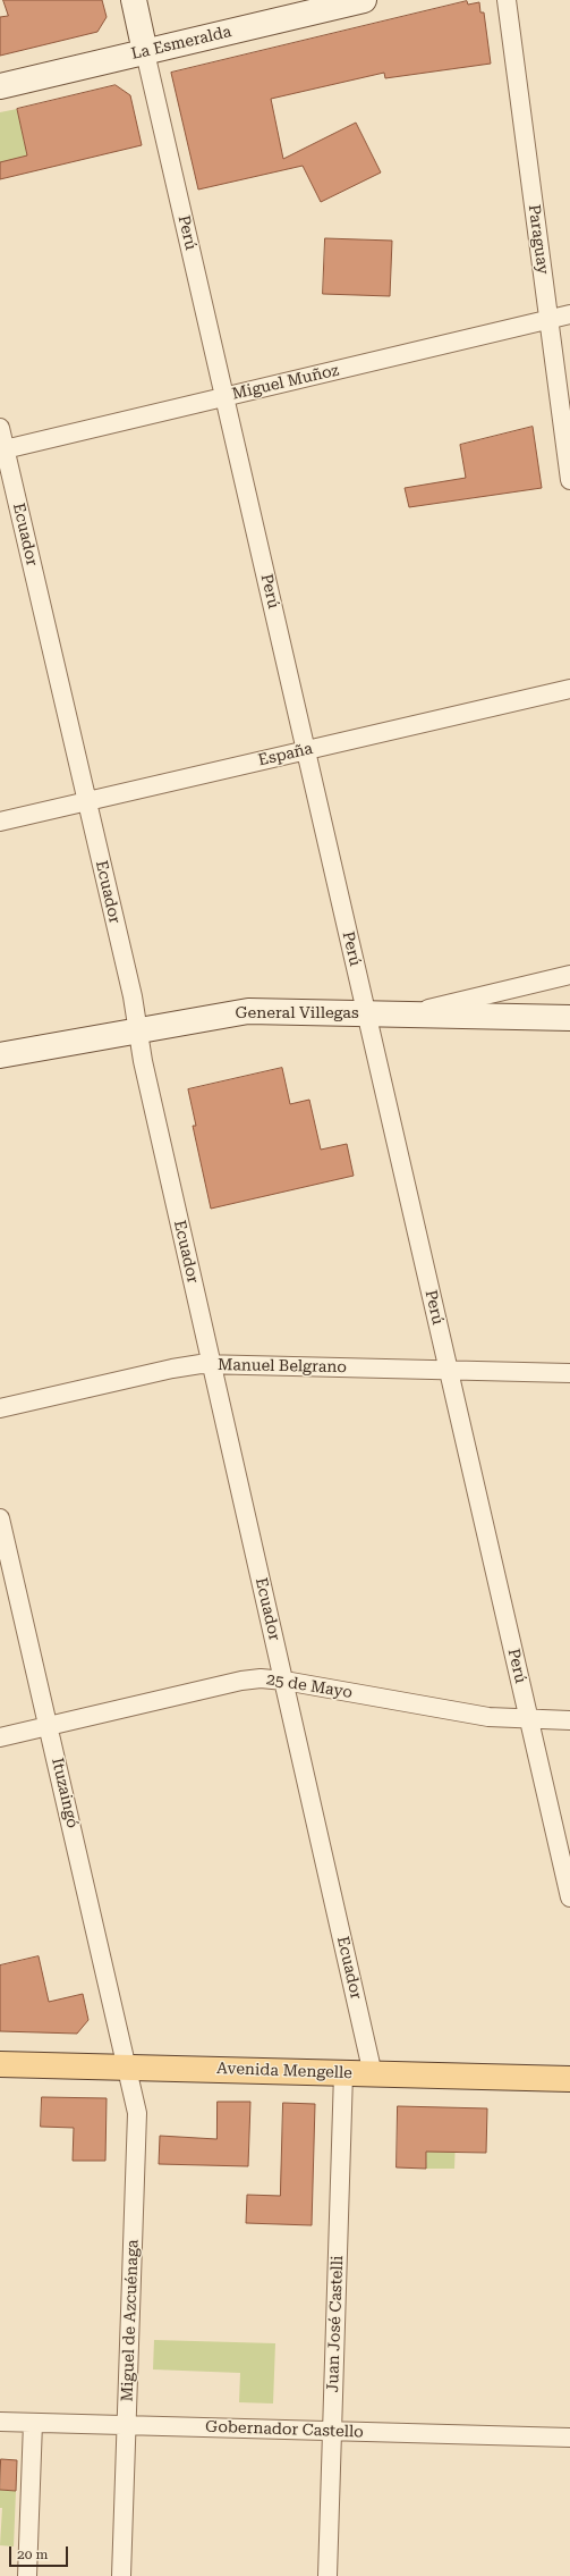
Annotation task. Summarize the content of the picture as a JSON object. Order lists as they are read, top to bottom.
{
  "streets": {
    "main road": ["Avenida Mengelle"],
    "street": [
      "La Esmeralda",
      "Perú",
      "Paraguay",
      "Miguel Muñoz",
      "Ecuador",
      "España",
      "General Villegas",
      "Manuel Belgrano",
      "25 de Mayo",
      "Ituzaingó",
      "Miguel de Azcuénaga",
      "Juan José Castelli",
      "Gobernador Castello"
    ]
  },
  "crossings": [
    ["La Esmeralda", "Perú"],
    ["Perú", "Miguel Muñoz"],
    ["Perú", "España"],
    ["Perú", "General Villegas"],
    ["Perú", "Manuel Belgrano"],
    ["Perú", "25 de Mayo"],
    ["Paraguay", "Miguel Muñoz"],
    ["Miguel Muñoz", "Ecuador"],
    ["Ecuador", "España"],
    ["Ecuador", "General Villegas"],
    ["Ecuador", "Manuel Belgrano"],
    ["Ecuador", "25 de Mayo"],
    ["Ecuador", "Avenida Mengelle"],
    ["25 de Mayo", "Ituzaingó"],
    ["Ituzaingó", "Avenida Mengelle"],
    ["Ituzaingó", "Miguel de Azcuénaga"],
    ["Avenida Mengelle", "Miguel de Azcuénaga"],
    ["Avenida Mengelle", "Juan José Castelli"],
    ["Miguel de Azcuénaga", "Gobernador Castello"],
    ["Juan José Castelli", "Gobernador Castello"]
  ],
  "scale_bar": "20 m"
}
